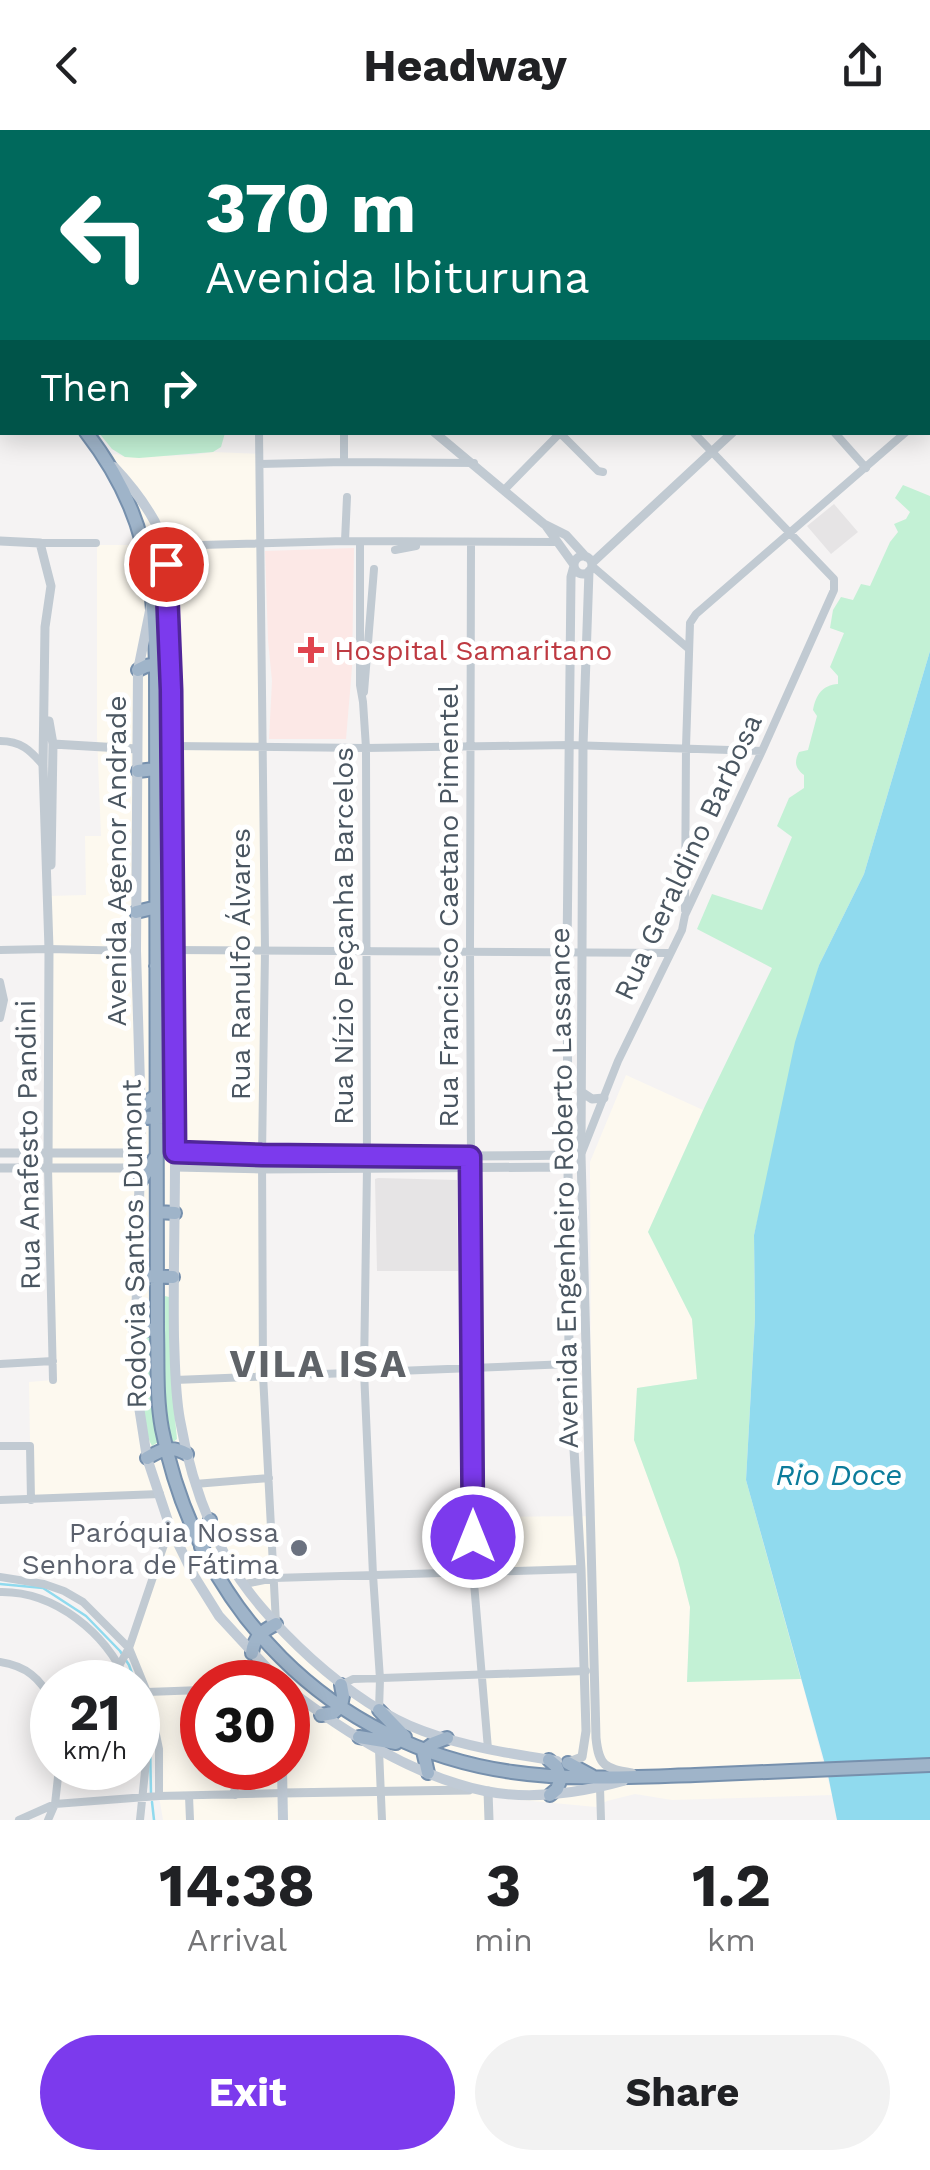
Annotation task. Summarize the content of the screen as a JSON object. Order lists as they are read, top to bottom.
{
  "streets": {
    "highway": ["Rodovia Santos Dumont"],
    "main road": ["Avenida Agenor Andrade"],
    "street": [
      "Rua Geraldino Barbosa",
      "Rua Francisco Caetano Pimentel",
      "Rua Nízio Peçanha Barcelos",
      "Rua Ranulfo Álvares",
      "Rua Anafesto Pandini",
      "Avenida Engenheiro Roberto Lassance"
    ]
  },
  "crossings": [
    ["Rua Geraldino Barbosa", "Avenida Engenheiro Roberto Lassance"],
    ["Avenida Agenor Andrade", "Rua Francisco Caetano Pimentel"],
    ["Avenida Agenor Andrade", "Rua Nízio Peçanha Barcelos"],
    ["Avenida Agenor Andrade", "Rua Ranulfo Álvares"],
    ["Avenida Agenor Andrade", "Avenida Engenheiro Roberto Lassance"],
    ["Avenida Agenor Andrade", "Rodovia Santos Dumont"],
    ["Avenida Engenheiro Roberto Lassance", "Rodovia Santos Dumont"]
  ],
  "districts": ["VILA ISA"],
  "water": ["Rio Doce"],
  "places": {
    "health": ["Hospital Samaritano"],
    "other": ["Paróquia Nossa Senhora de Fátima"]
  },
  "page": {
    "header": "Headway",
    "turn": ["370 m", "Avenida Ibituruna"],
    "then": "Then",
    "speed": "21 km/h",
    "limit": "30",
    "eta": [
      "14:38",
      "Arrival",
      "3",
      "min",
      "1.2",
      "km"
    ],
    "buttons": ["Exit", "Share"]
  }
}
